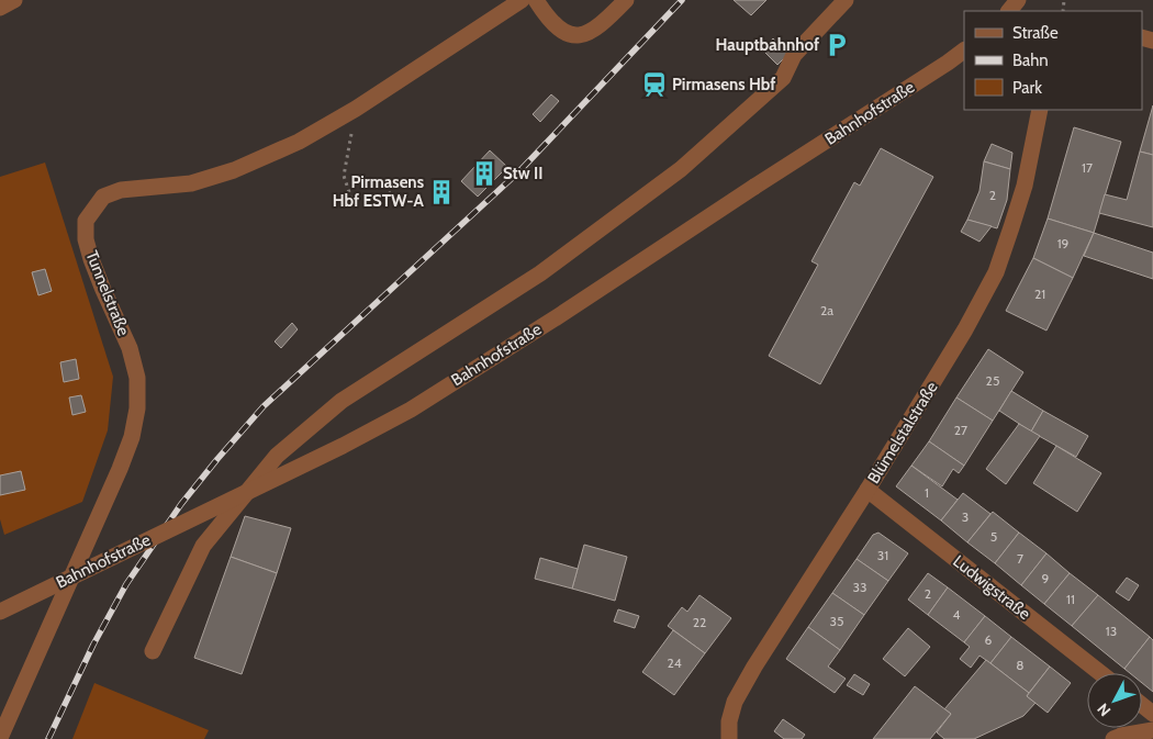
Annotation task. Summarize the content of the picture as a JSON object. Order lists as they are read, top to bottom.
{
  "streets": {
    "street": [
      "Bahnhofstraße",
      "Tunnelstraße",
      "Blümelstalstraße",
      "Ludwigstraße"
    ]
  },
  "crossings": [
    ["Blümelstalstraße", "Ludwigstraße"]
  ],
  "places": {
    "parking": ["Hauptbahnhof"],
    "station": ["Pirmasens Hbf"],
    "building": ["Stw II", "Pirmasens Hbf ESTW-A"]
  },
  "house_numbers": [
    "17",
    "2",
    "19",
    "21",
    "2a",
    "25",
    "27",
    "1",
    "3",
    "5",
    "31",
    "7",
    "9",
    "33",
    "2",
    "11",
    "4",
    "35",
    "22",
    "13",
    "6",
    "24",
    "8"
  ],
  "legend": ["Straße", "Bahn", "Park"],
  "north": "bottom left"
}
